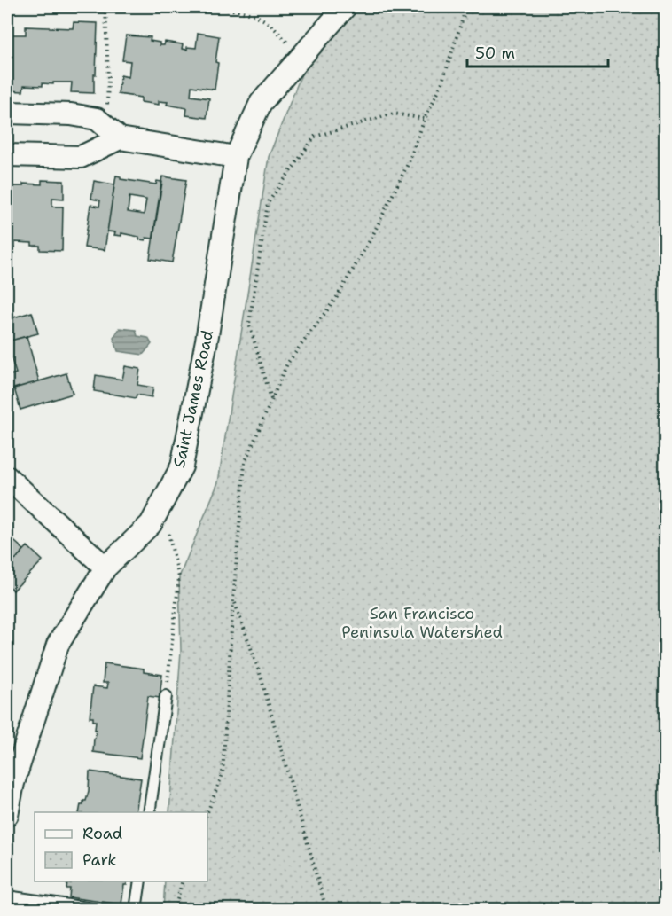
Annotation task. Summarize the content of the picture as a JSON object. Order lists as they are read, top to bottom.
{
  "streets": {
    "street": ["Saint James Road"]
  },
  "parks": ["San Francisco Peninsula Watershed"],
  "legend": ["Road", "Park"],
  "scale_bar": "50 m"
}
